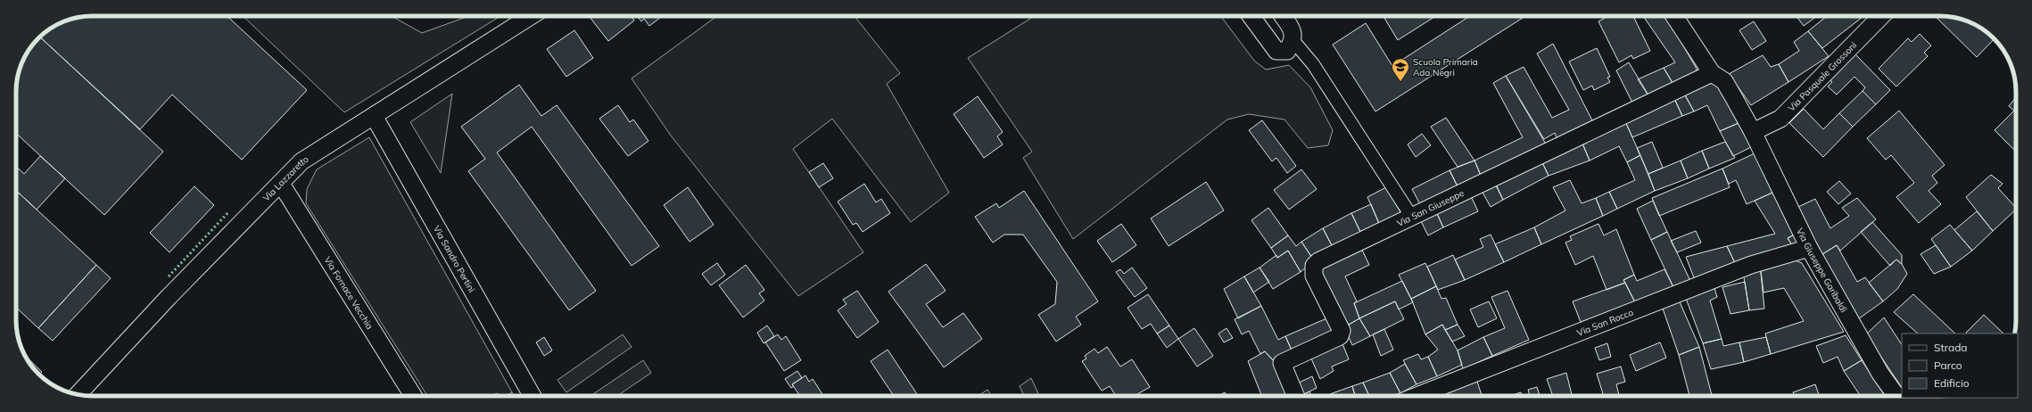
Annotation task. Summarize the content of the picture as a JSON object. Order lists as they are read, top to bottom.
{
  "streets": {
    "street": [
      "Via Pasquale Grossoni",
      "Via Lazzaretto",
      "Via San Giuseppe",
      "Via Sandro Pertini",
      "Via Giuseppe Garibaldi",
      "Via Fornace Vecchia",
      "Via San Rocco"
    ]
  },
  "crossings": [
    ["Via Pasquale Grossoni", "Via Giuseppe Garibaldi"],
    ["Via Lazzaretto", "Via Sandro Pertini"],
    ["Via Lazzaretto", "Via Fornace Vecchia"],
    ["Via San Giuseppe", "Via Giuseppe Garibaldi"],
    ["Via Giuseppe Garibaldi", "Via San Rocco"]
  ],
  "places": {
    "school or university": ["Scuola Primaria Ada Negri"]
  },
  "legend": ["Strada", "Parco", "Edificio"]
}
